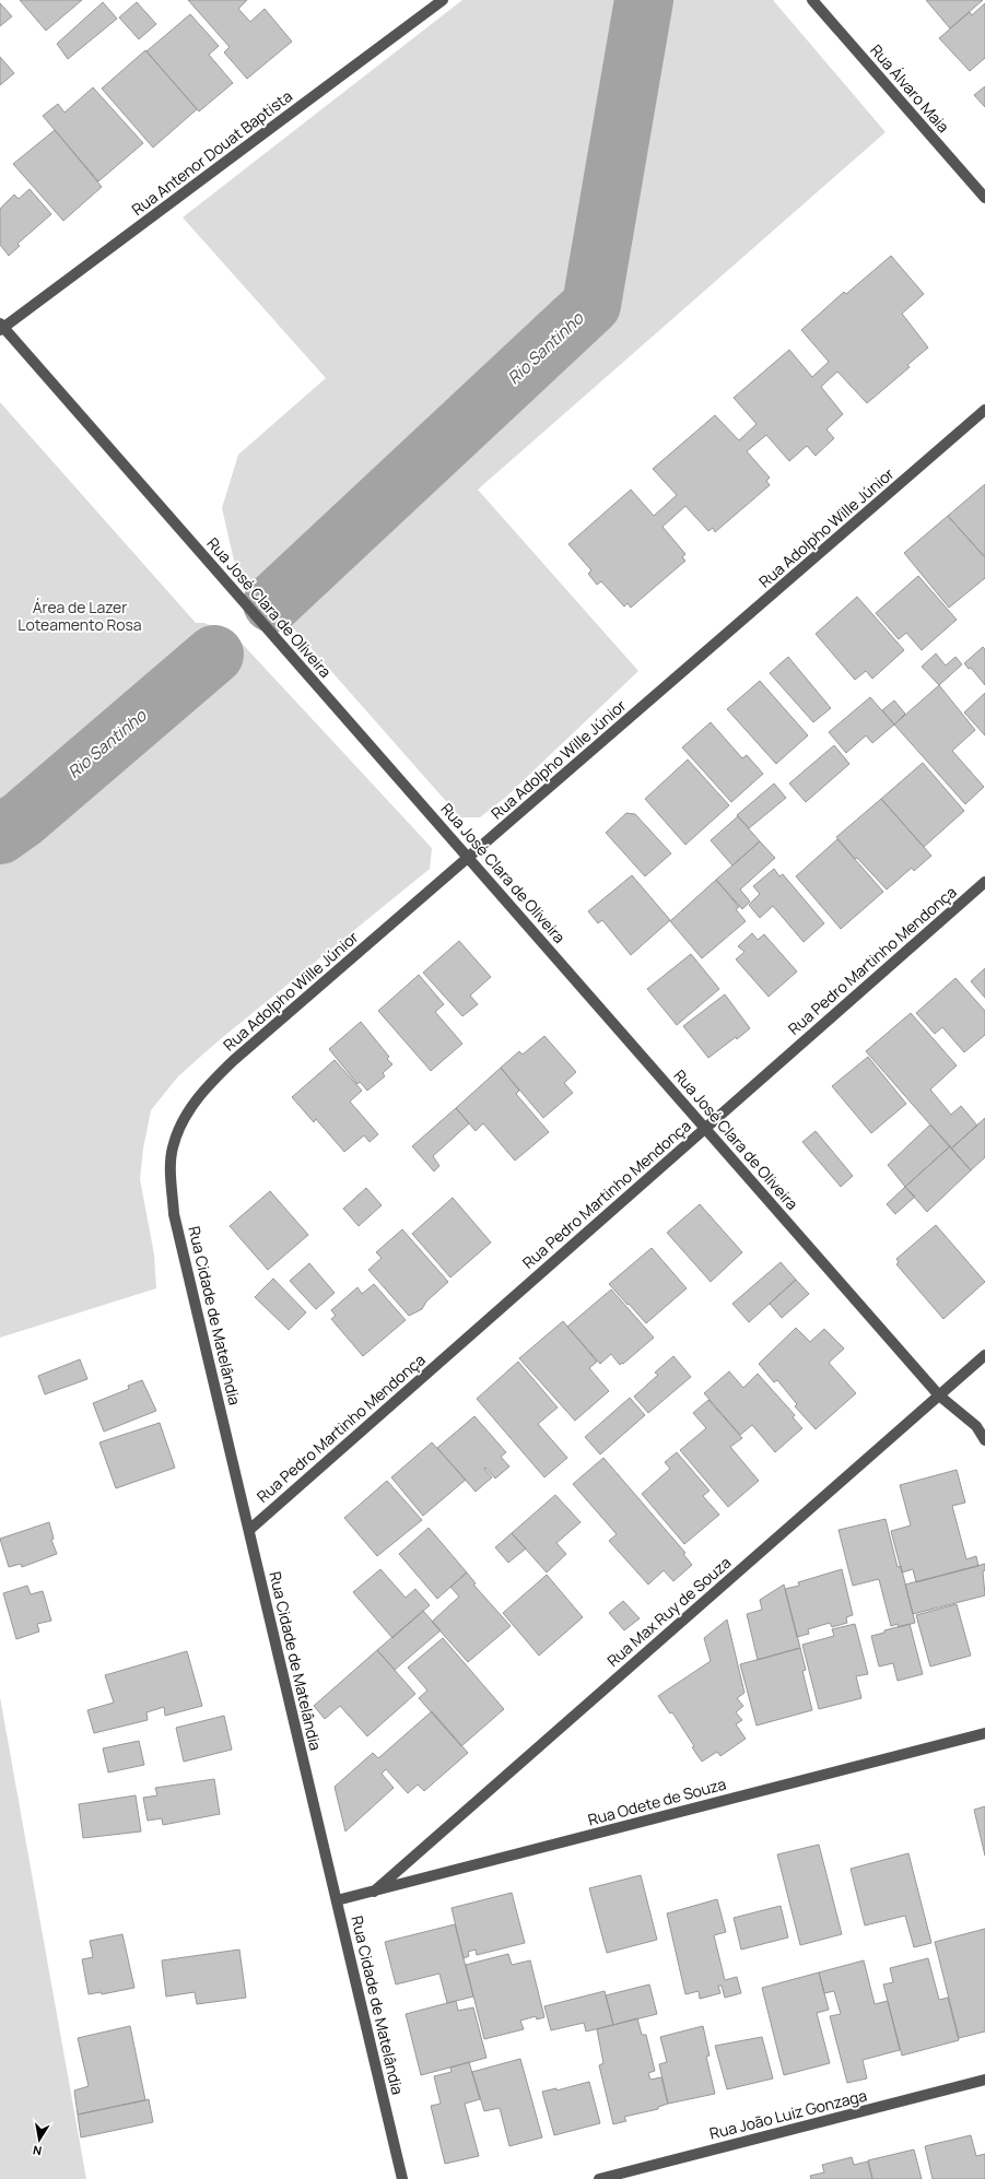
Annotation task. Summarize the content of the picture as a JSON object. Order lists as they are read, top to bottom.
{
  "streets": {
    "street": [
      "Rua Álvaro Maia",
      "Rua Antenor Douat Baptista",
      "Rua Adolpho Wille Júnior",
      "Rua José Clara de Oliveira",
      "Rua Pedro Martinho Mendonça",
      "Rua Cidade de Matelândia",
      "Rua Max Ruy de Souza",
      "Rua Odete de Souza",
      "Rua João Luiz Gonzaga"
    ]
  },
  "crossings": [
    ["Rua Antenor Douat Baptista", "Rua José Clara de Oliveira"],
    ["Rua Adolpho Wille Júnior", "Rua José Clara de Oliveira"],
    ["Rua Adolpho Wille Júnior", "Rua Cidade de Matelândia"],
    ["Rua José Clara de Oliveira", "Rua Pedro Martinho Mendonça"],
    ["Rua José Clara de Oliveira", "Rua Max Ruy de Souza"],
    ["Rua Pedro Martinho Mendonça", "Rua Cidade de Matelândia"],
    ["Rua Cidade de Matelândia", "Rua Odete de Souza"],
    ["Rua Max Ruy de Souza", "Rua Odete de Souza"]
  ],
  "water": ["Rio Santinho"],
  "parks": ["Área de Lazer Loteamento Rosa"],
  "north": "bottom"
}
